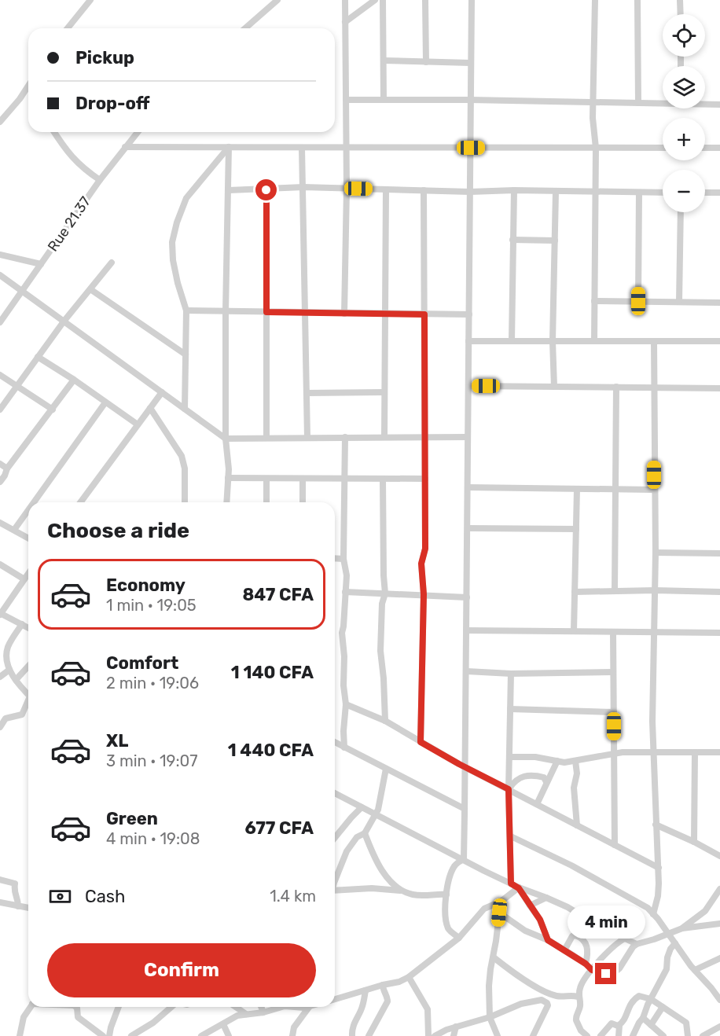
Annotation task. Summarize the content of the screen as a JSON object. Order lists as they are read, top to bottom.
{
  "streets": {
    "street": ["Rue 21.37"]
  },
  "page": {
    "map_buttons": ["+", "−"],
    "banner": ["Pickup", "Drop-off"],
    "heading": "Choose a ride",
    "list": [
      {
        "name": "Economy",
        "note": "1 min · 19:05",
        "value": "847 CFA"
      },
      {
        "name": "Comfort",
        "note": "2 min · 19:06",
        "value": "1 140 CFA"
      },
      {
        "name": "XL",
        "note": "3 min · 19:07",
        "value": "1 440 CFA"
      },
      {
        "name": "Green",
        "note": "4 min · 19:08",
        "value": "677 CFA"
      }
    ],
    "pay": ["Cash", "1.4 km"],
    "bubble": "4 min",
    "buttons": "Confirm"
  }
}
